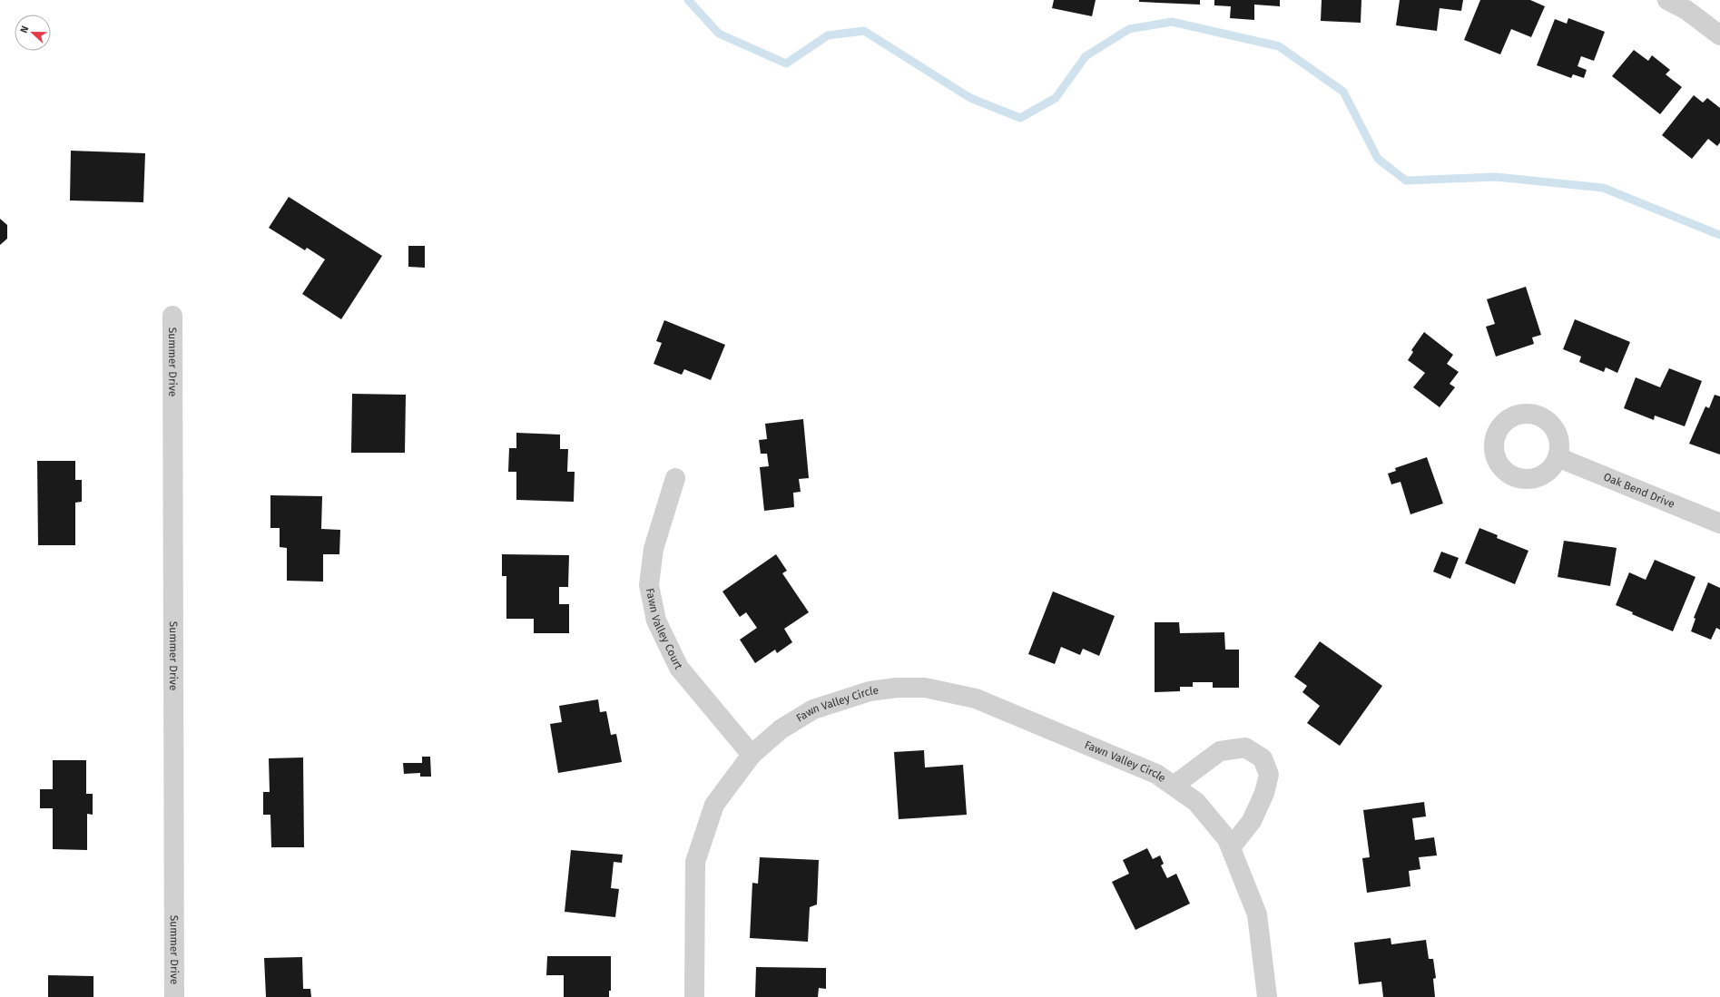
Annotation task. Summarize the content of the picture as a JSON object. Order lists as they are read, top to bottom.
{
  "streets": {
    "street": [
      "Summer Drive",
      "Oak Bend Drive",
      "Fawn Valley Court",
      "Fawn Valley Circle"
    ]
  },
  "crossings": [
    ["Fawn Valley Court", "Fawn Valley Circle"]
  ],
  "north": "left"
}
